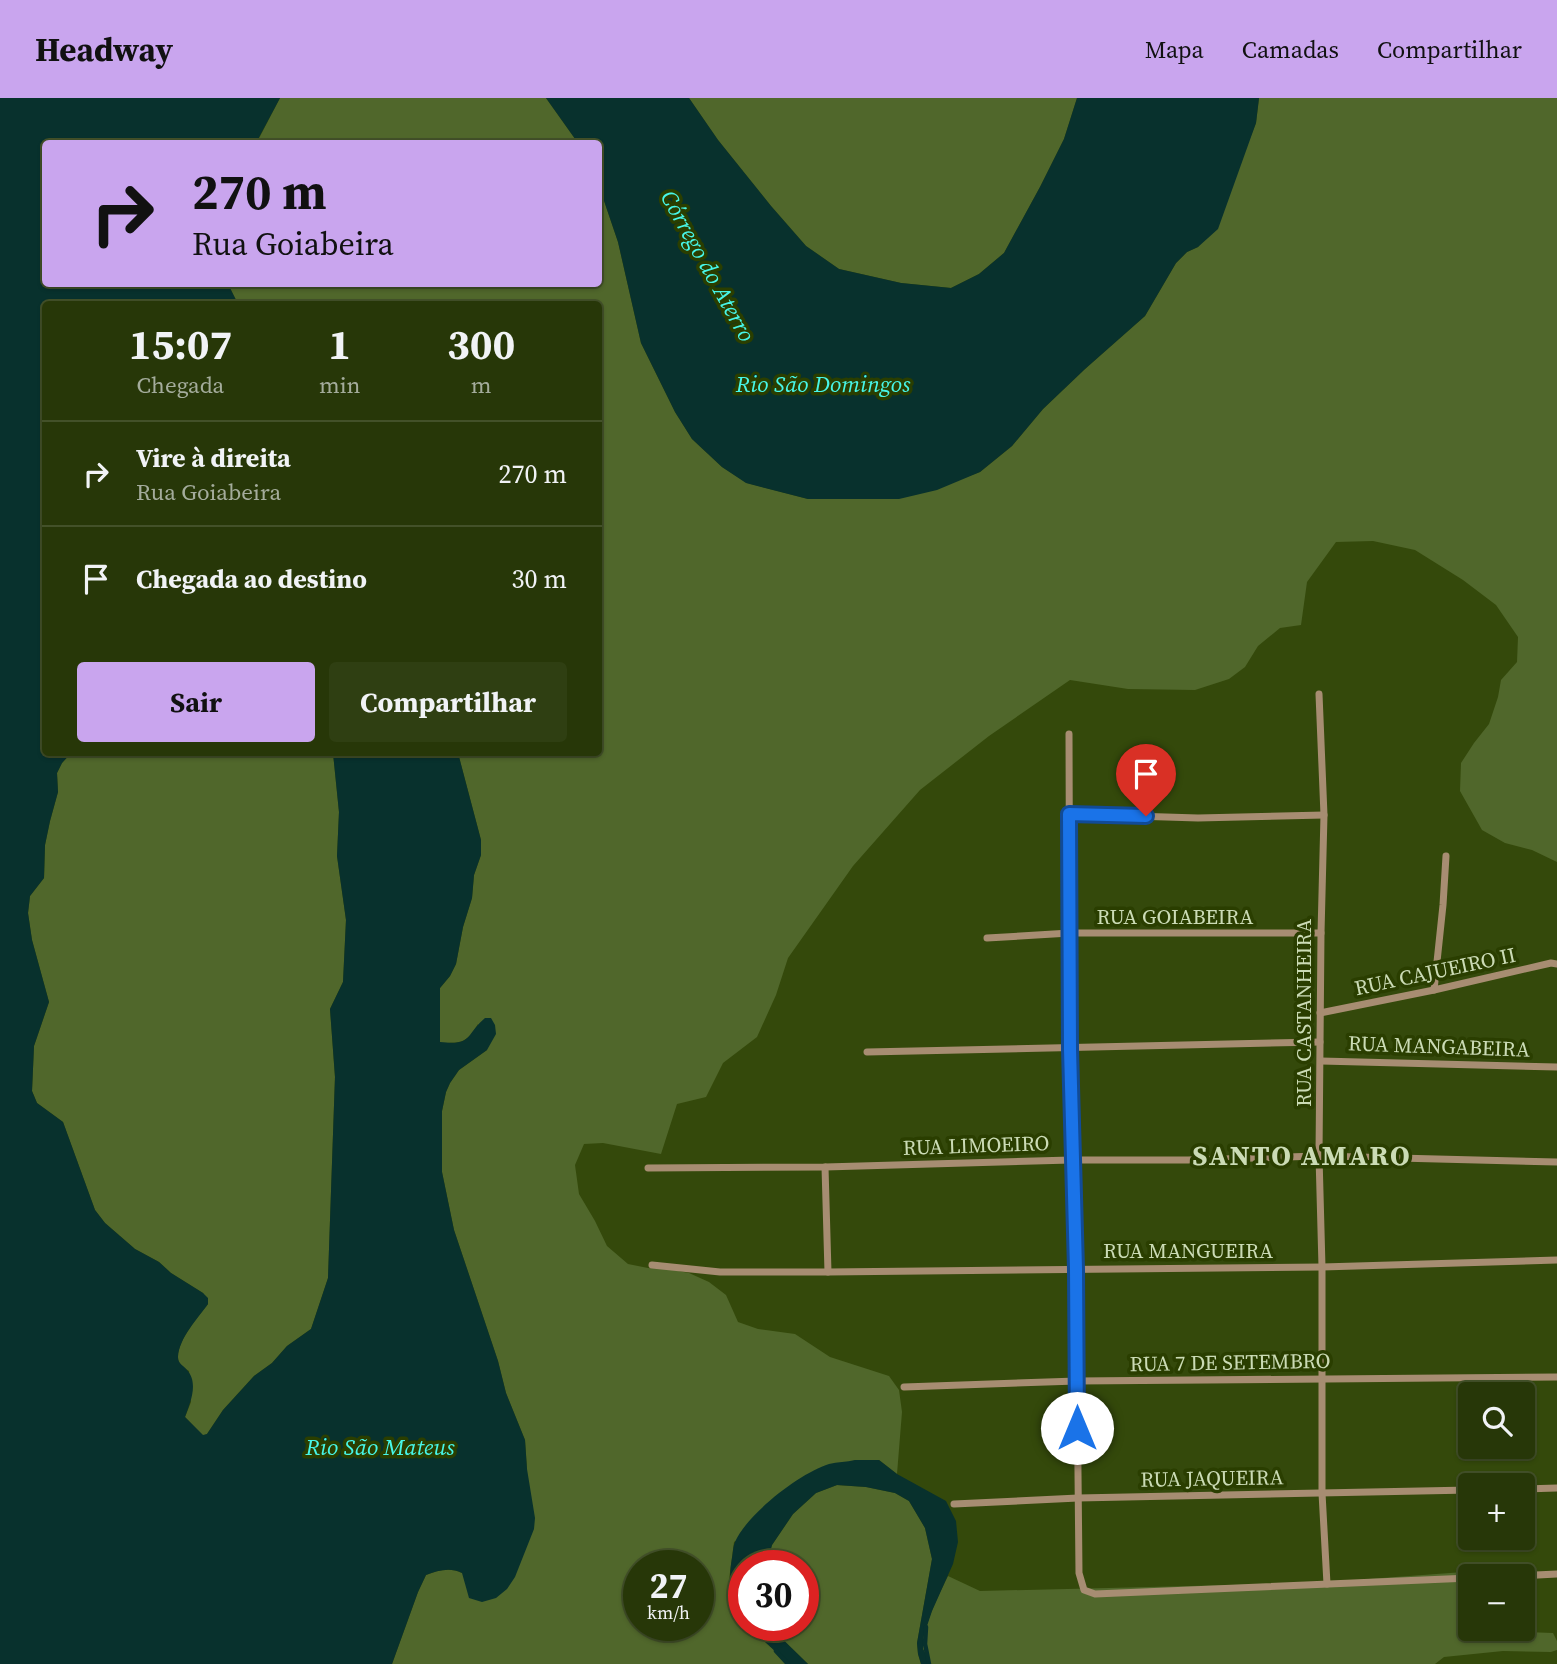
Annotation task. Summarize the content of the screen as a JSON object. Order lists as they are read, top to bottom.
{
  "streets": {
    "street": [
      "RUA GOIABEIRA",
      "RUA CAJUEIRO II",
      "RUA CASTANHEIRA",
      "RUA MANGABEIRA",
      "RUA LIMOEIRO",
      "RUA MANGUEIRA",
      "RUA 7 DE SETEMBRO",
      "RUA JAQUEIRA"
    ]
  },
  "crossings": [
    ["RUA GOIABEIRA", "RUA CASTANHEIRA"],
    ["RUA CAJUEIRO II", "RUA CASTANHEIRA"],
    ["RUA CASTANHEIRA", "RUA MANGABEIRA"],
    ["RUA CASTANHEIRA", "RUA LIMOEIRO"],
    ["RUA CASTANHEIRA", "RUA MANGUEIRA"],
    ["RUA CASTANHEIRA", "RUA 7 DE SETEMBRO"],
    ["RUA CASTANHEIRA", "RUA JAQUEIRA"]
  ],
  "districts": ["SANTO AMARO"],
  "water": ["Córrego do Aterro", "Rio São Domingos", "Rio São Mateus"],
  "page": {
    "header": "Headway",
    "nav": ["Mapa", "Camadas", "Compartilhar"],
    "turn": ["270 m", "Rua Goiabeira"],
    "eta": [
      "15:07",
      "Chegada",
      "1",
      "min",
      "300",
      "m"
    ],
    "list": [
      {
        "name": "Vire à direita",
        "note": "Rua Goiabeira",
        "value": "270 m"
      },
      {
        "name": "Chegada ao destino",
        "value": "30 m"
      }
    ],
    "buttons": ["Sair", "Compartilhar"],
    "map_buttons": ["+", "−"],
    "speed": "27 km/h",
    "limit": "30"
  }
}
